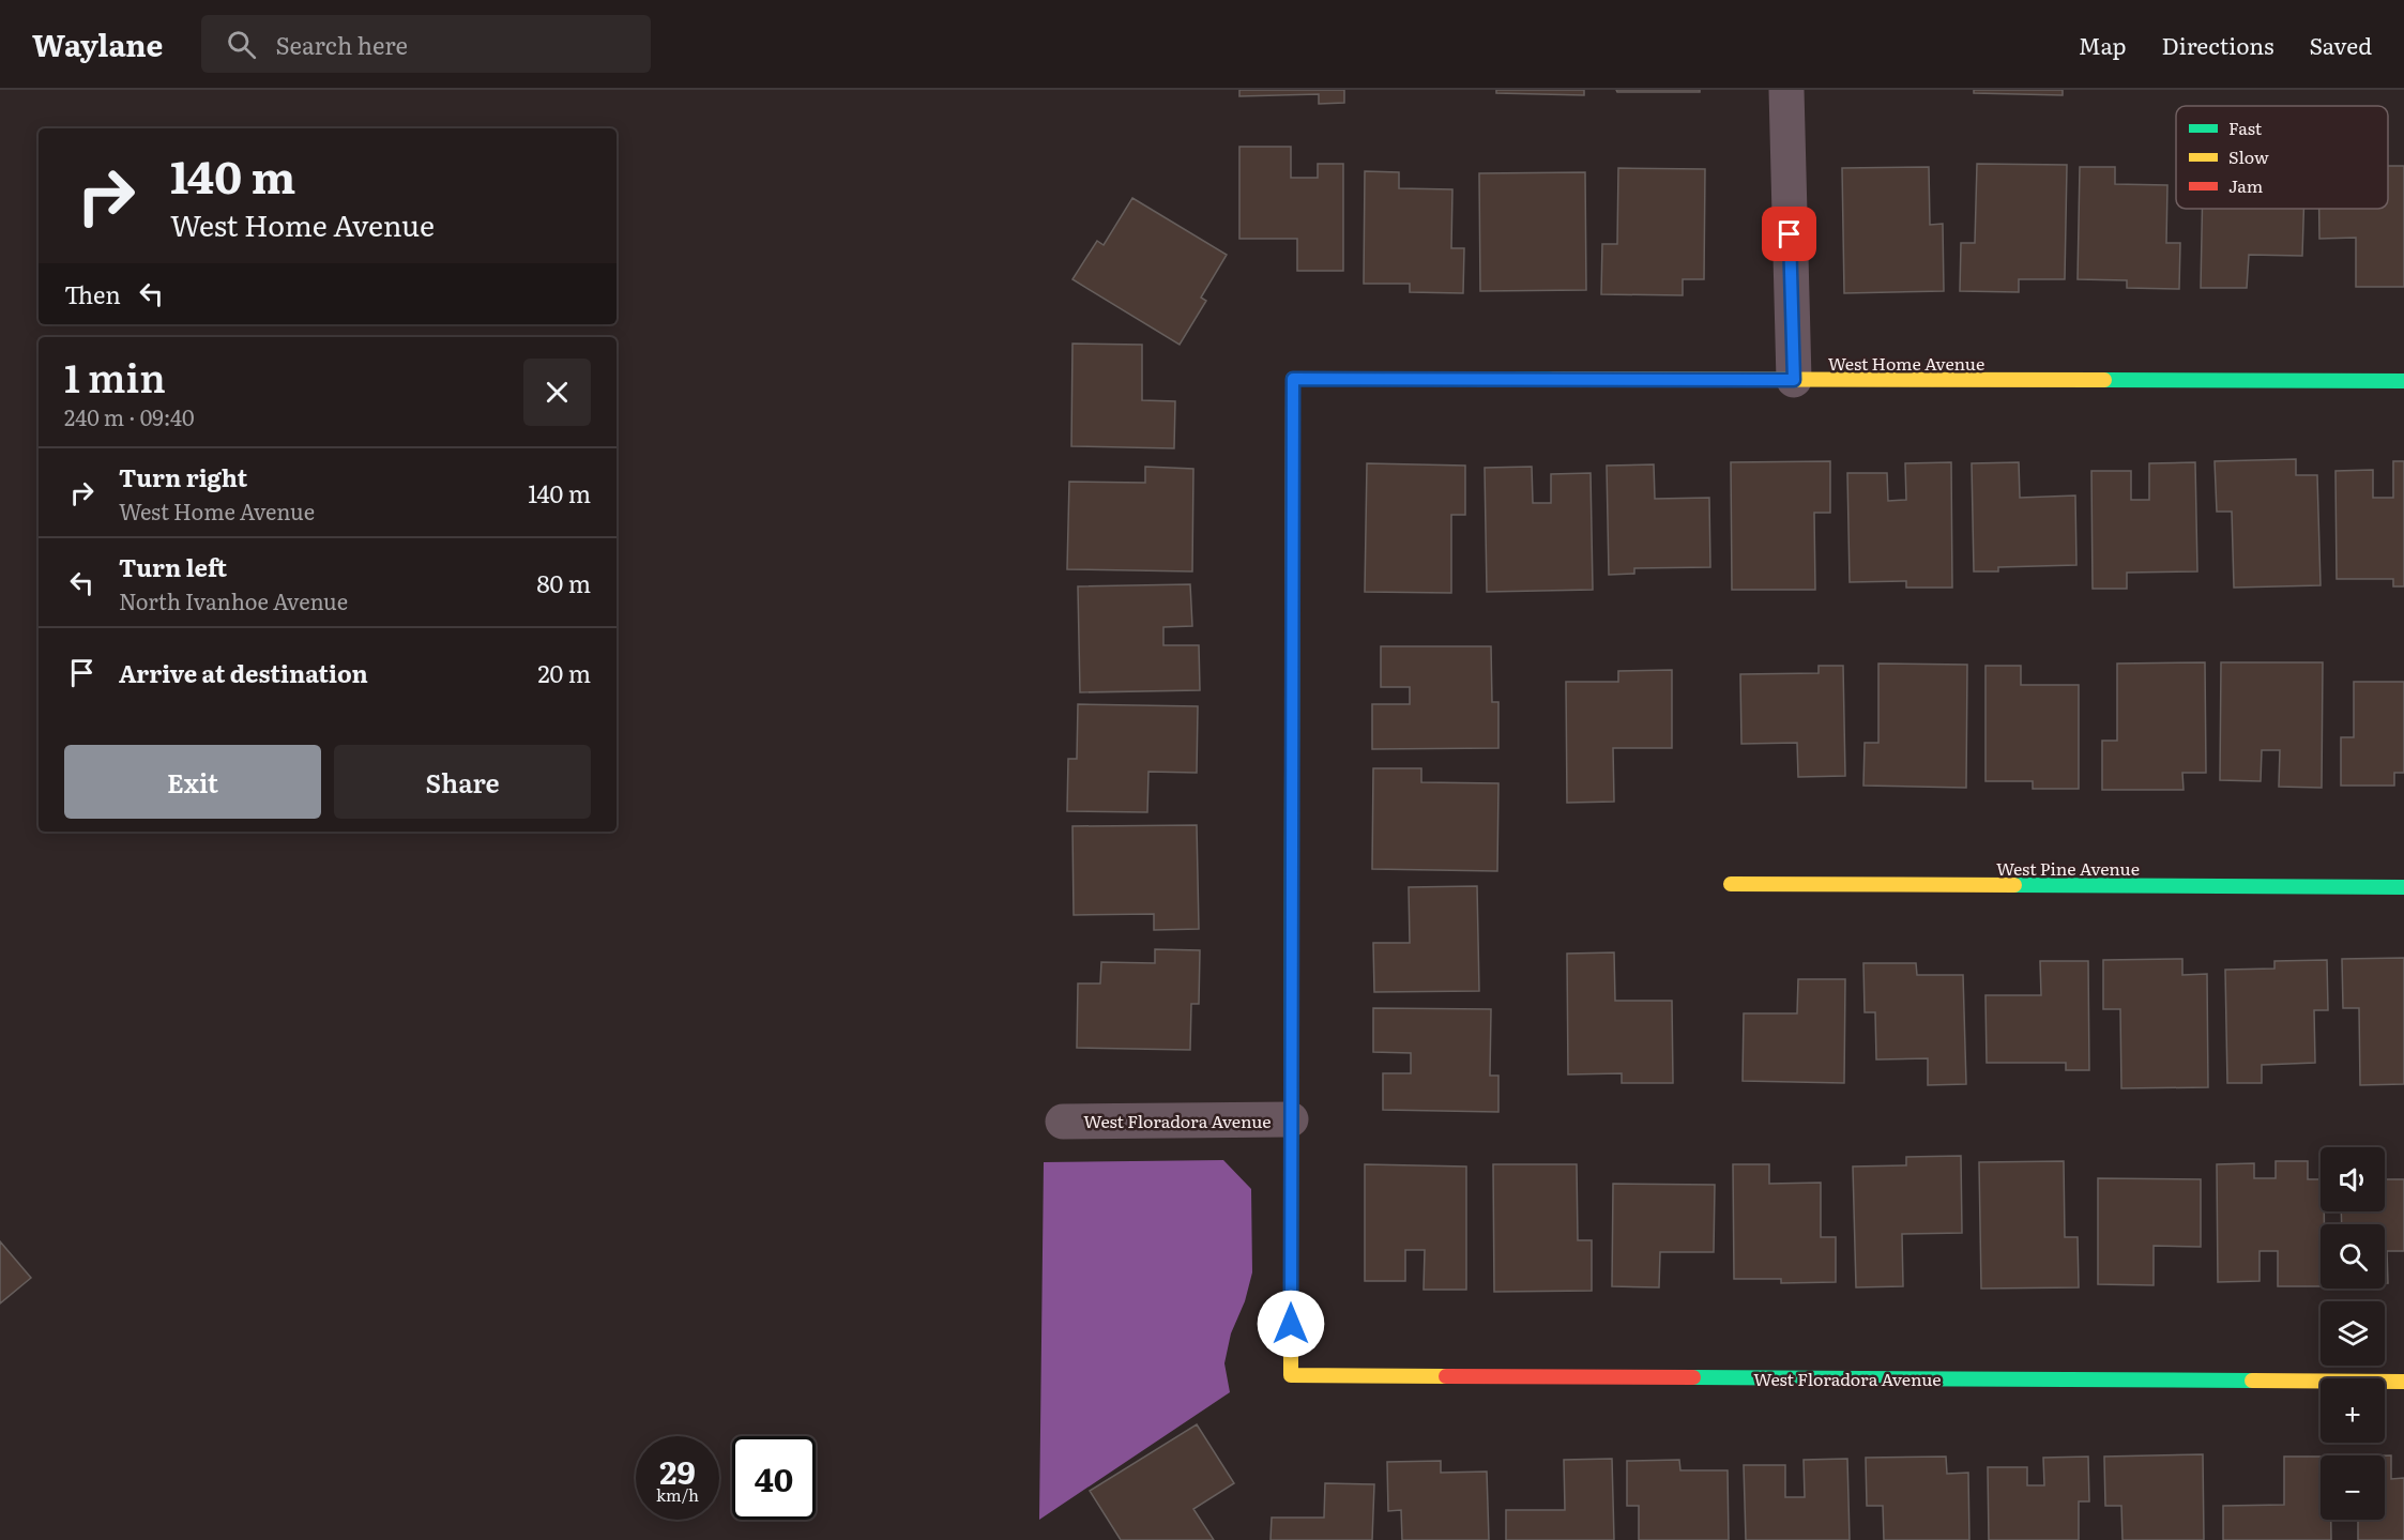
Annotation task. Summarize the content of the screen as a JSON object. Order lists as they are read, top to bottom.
{
  "streets": {
    "street": ["West Home Avenue", "West Pine Avenue", "West Floradora Avenue"]
  },
  "crossings": [
    ["West Home Avenue", "West Floradora Avenue"]
  ],
  "legend": ["Fast", "Slow", "Jam"],
  "page": {
    "header": "Waylane",
    "search": "Search here",
    "nav": ["Map", "Directions", "Saved"],
    "turn": ["140 m", "West Home Avenue"],
    "then": "Then",
    "heading": ["1 min", "240 m · 09:40"],
    "list": [
      {
        "name": "Turn right",
        "note": "West Home Avenue",
        "value": "140 m"
      },
      {
        "name": "Turn left",
        "note": "North Ivanhoe Avenue",
        "value": "80 m"
      },
      {
        "name": "Arrive at destination",
        "value": "20 m"
      }
    ],
    "buttons": ["Exit", "Share"],
    "map_buttons": ["+", "−"],
    "speed": "29 km/h",
    "limit": "40"
  }
}
